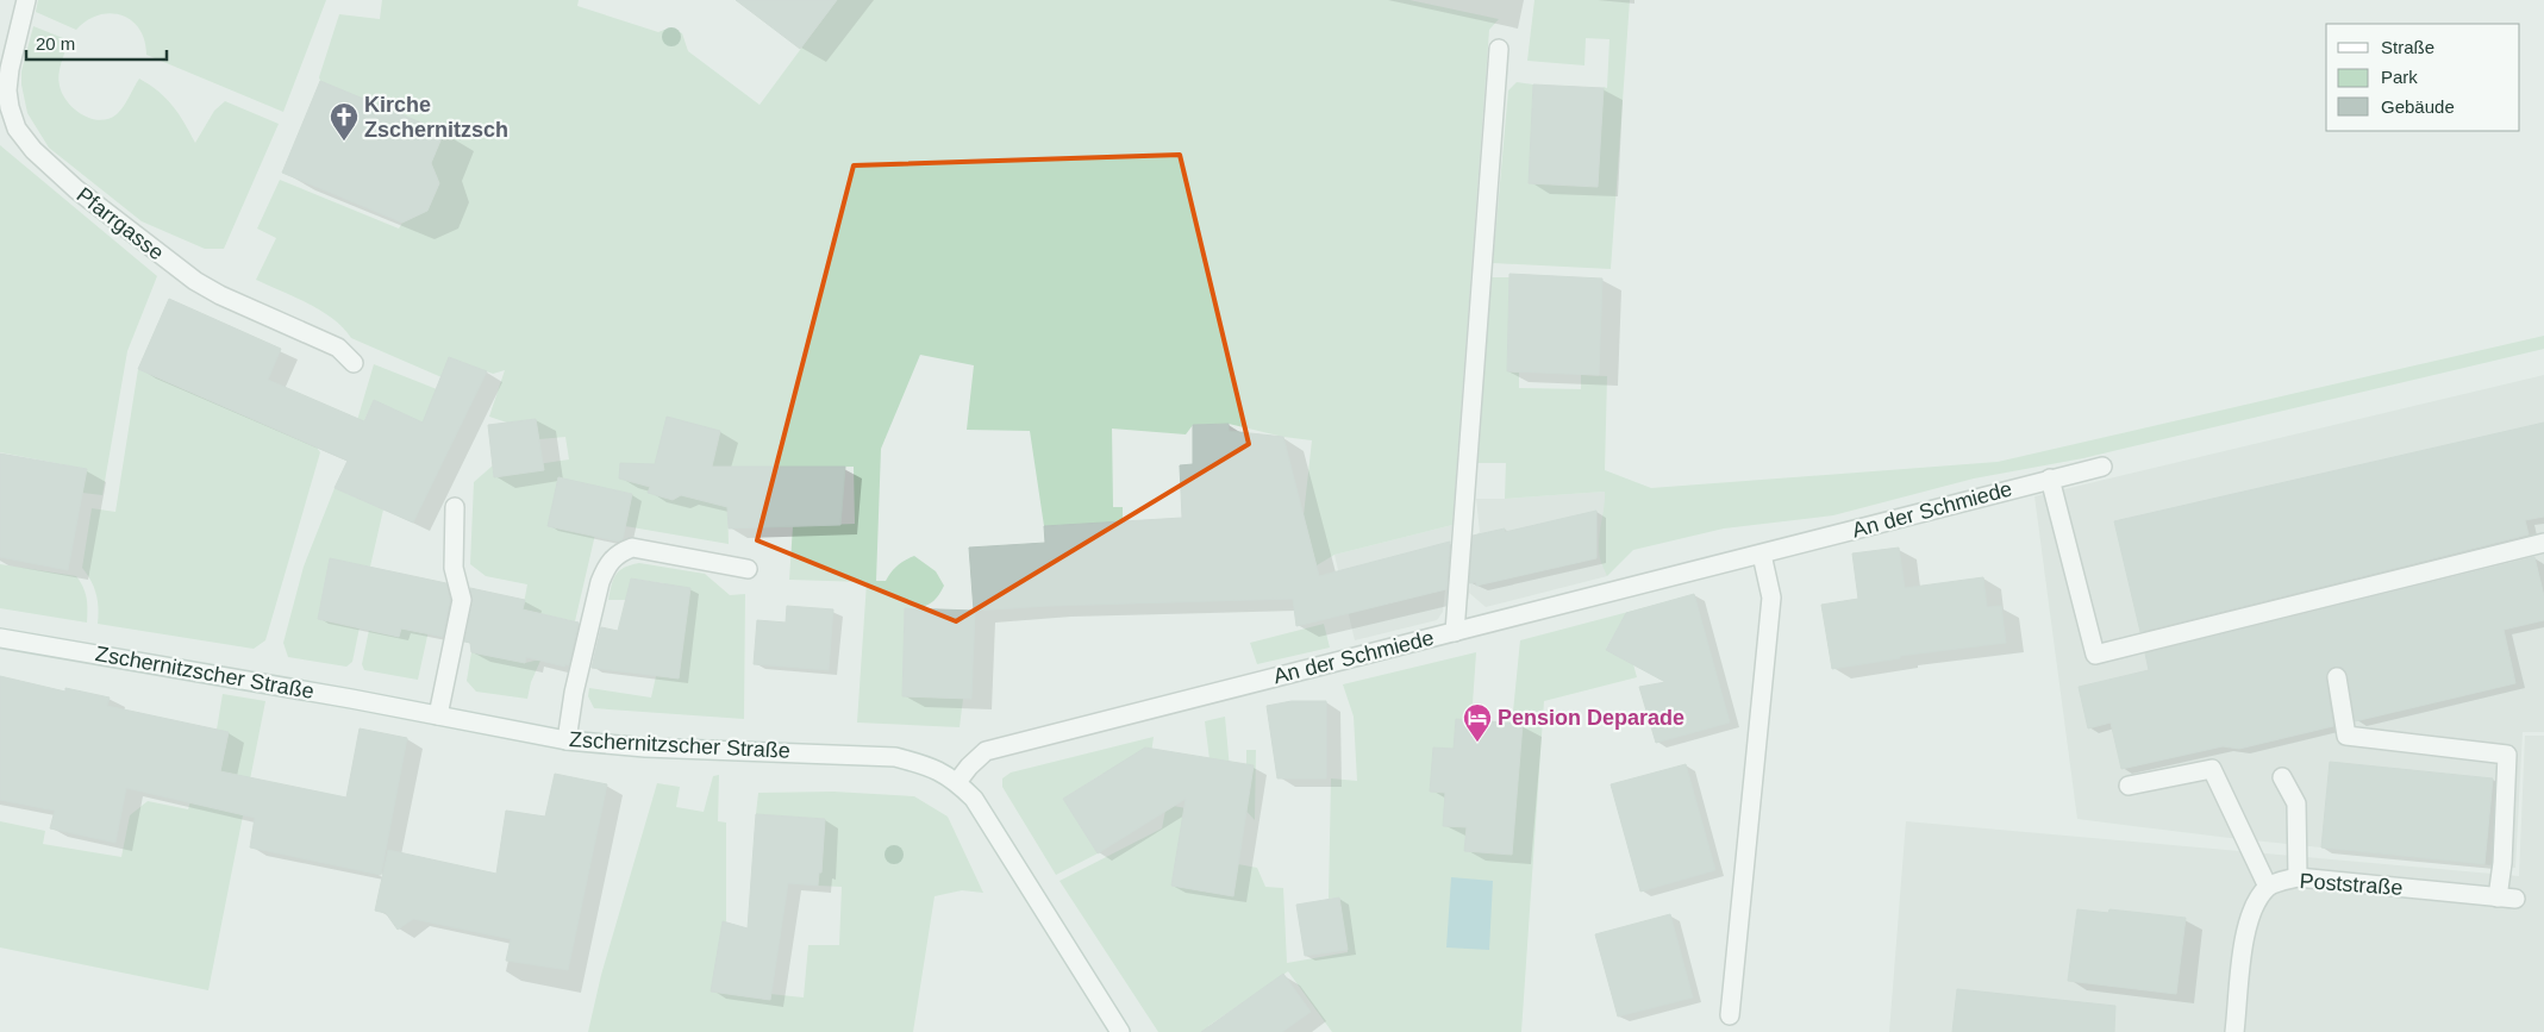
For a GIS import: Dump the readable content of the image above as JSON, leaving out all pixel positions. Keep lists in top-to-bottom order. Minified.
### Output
{"streets":{"street":["Pfarrgasse","An der Schmiede","Zschernitzscher Straße","Poststraße"]},"crossings":[["An der Schmiede","Zschernitzscher Straße"]],"places":{"church":["Kirche Zschernitzsch"],"hotel":["Pension Deparade"]},"legend":["Straße","Park","Gebäude"],"scale_bar":"20 m"}
